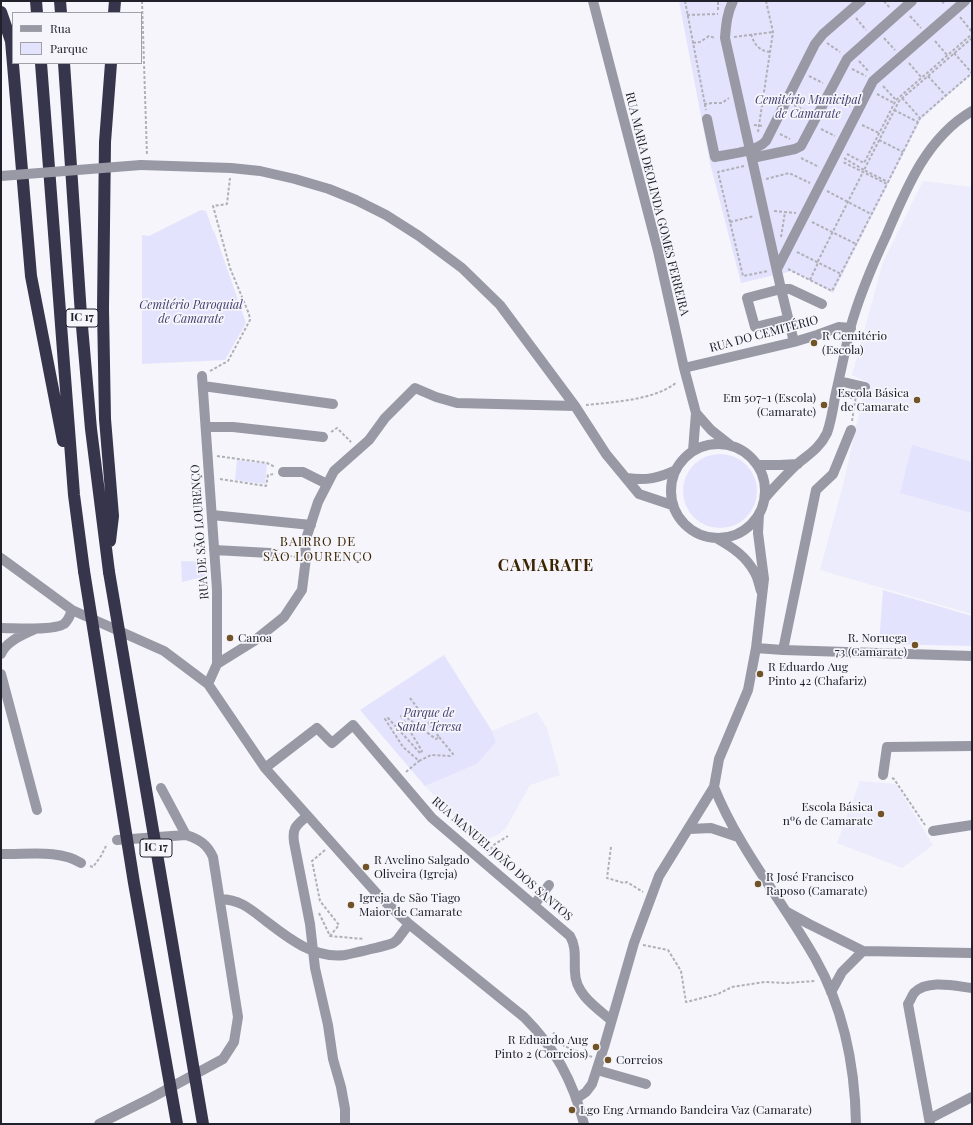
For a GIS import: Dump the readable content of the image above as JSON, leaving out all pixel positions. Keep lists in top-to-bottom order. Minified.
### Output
{"streets":{"highway":["IC 17"],"street":["RUA MARIA DEOLINDA GOMES FERREIRA","RUA DO CEMITÉRIO","RUA DE SÃO LOURENÇO","RUA MANUEL JOÃO DOS SANTOS"]},"crossings":[["RUA MARIA DEOLINDA GOMES FERREIRA","RUA DO CEMITÉRIO"]],"districts":["BAIRRO DE SÃO LOURENÇO","CAMARATE"],"parks":["Cemitério Municipal de Camarate","Cemitério Paroquial de Camarate","Parque de Santa Teresa"],"places":["R Cemitério (Escola)","Escola Básica de Camarate","Em 507-1 (Escola) (Camarate)","Canoa","R. Noruega 73 (Camarate)","R Eduardo Aug Pinto 42 (Chafariz)","Escola Básica nº6 de Camarate","R Avelino Salgado Oliveira (Igreja)","R José Francisco Raposo (Camarate)","Igreja de São Tiago Maior de Camarate","R Eduardo Aug Pinto 2 (Correios)","Correios","Lgo Eng Armando Bandeira Vaz (Camarate)"],"legend":["Rua","Parque"]}
